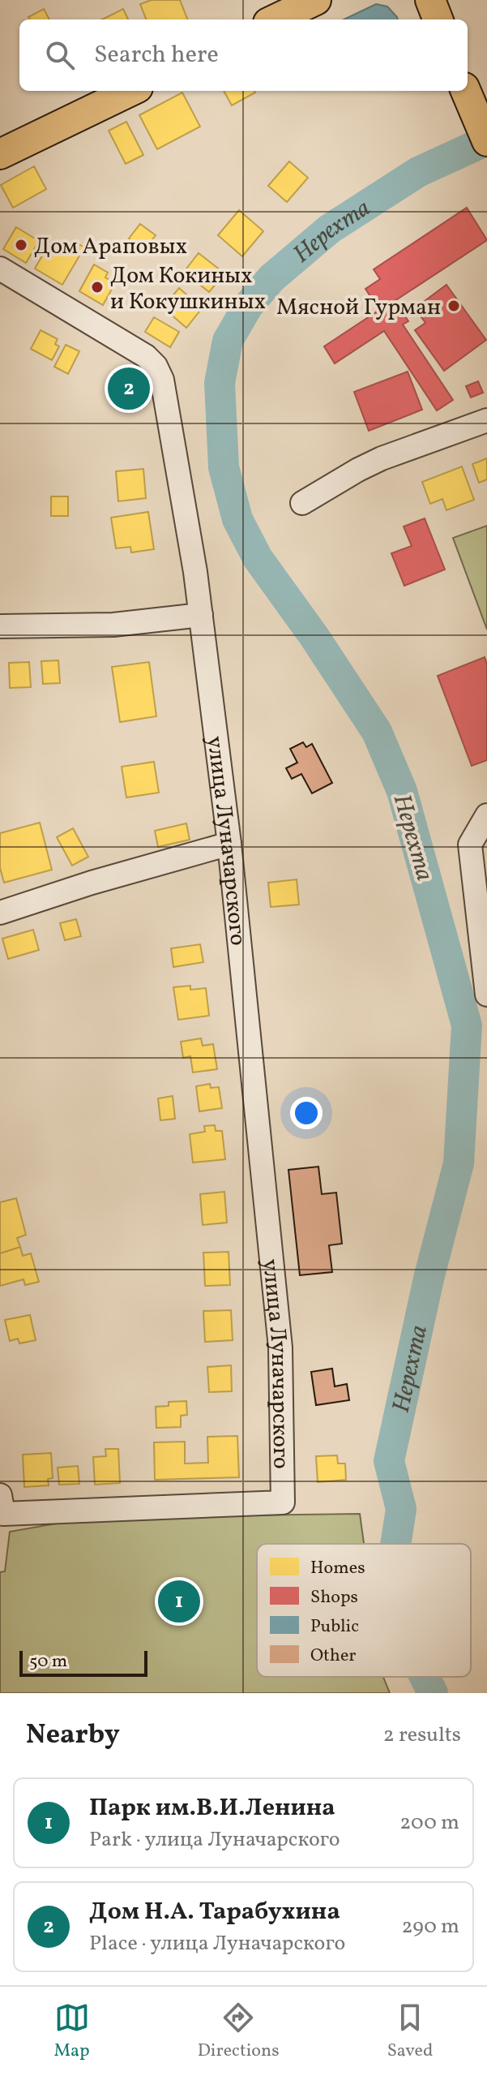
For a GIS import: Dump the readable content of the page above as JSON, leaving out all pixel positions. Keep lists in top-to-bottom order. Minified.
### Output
{"streets":{"street":["улица Луначарского"]},"water":["Нерехта"],"places":["Дом Араповых","Дом Кокиных и Кокушкиных","Мясной Гурман"],"legend":["Homes","Shops","Public","Other"],"scale_bar":"50 m","page":{"search":"Search here","pins":["2","1"],"scale":"50 m","heading":["Nearby","2 results"],"list":[{"mark":"1","name":"Парк им.В.И.Ленина","note":"Park · улица Луначарского","value":"200 m"},{"mark":"2","name":"Дом Н.А. Тарабухина","note":"Place · улица Луначарского","value":"290 m"}],"nav":["Map","Directions","Saved"]}}
